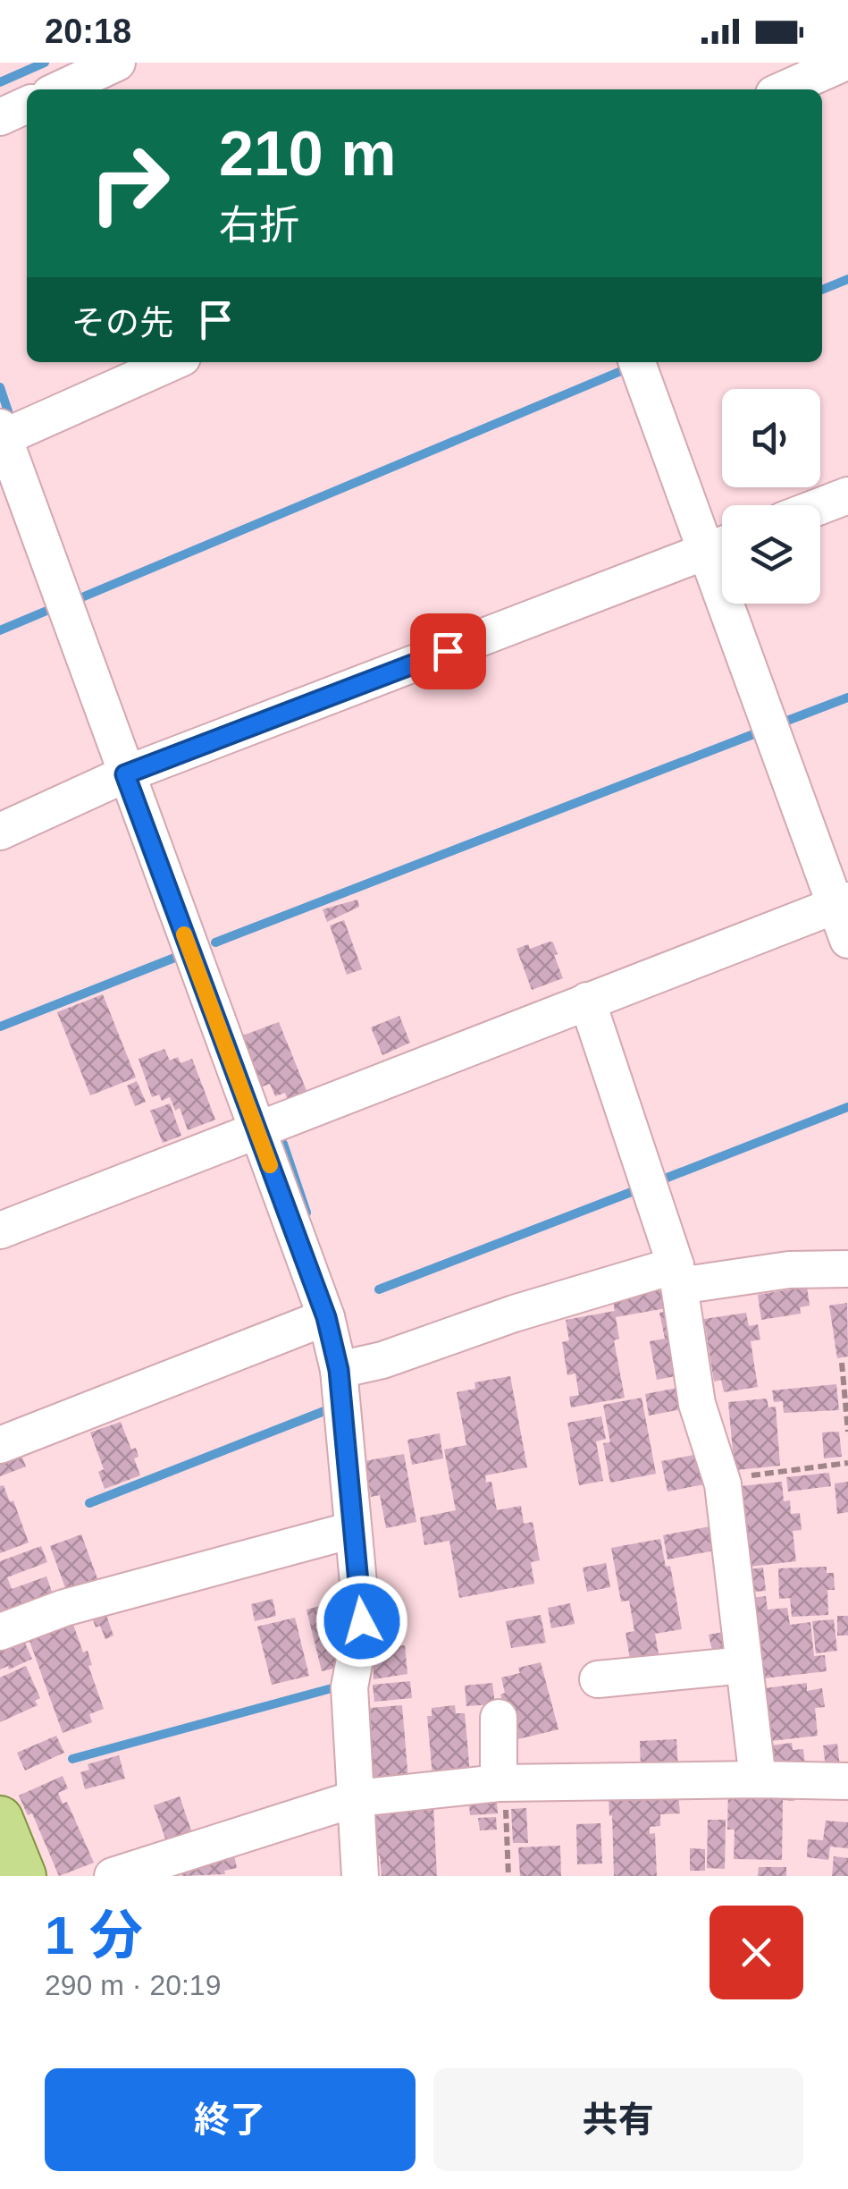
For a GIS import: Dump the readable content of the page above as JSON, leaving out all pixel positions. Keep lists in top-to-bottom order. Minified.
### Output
{"page":{"status":"20:18","turn":["210 m","右折"],"then":"その先","heading":["1 分","290 m · 20:19"],"buttons":["終了","共有"]}}
